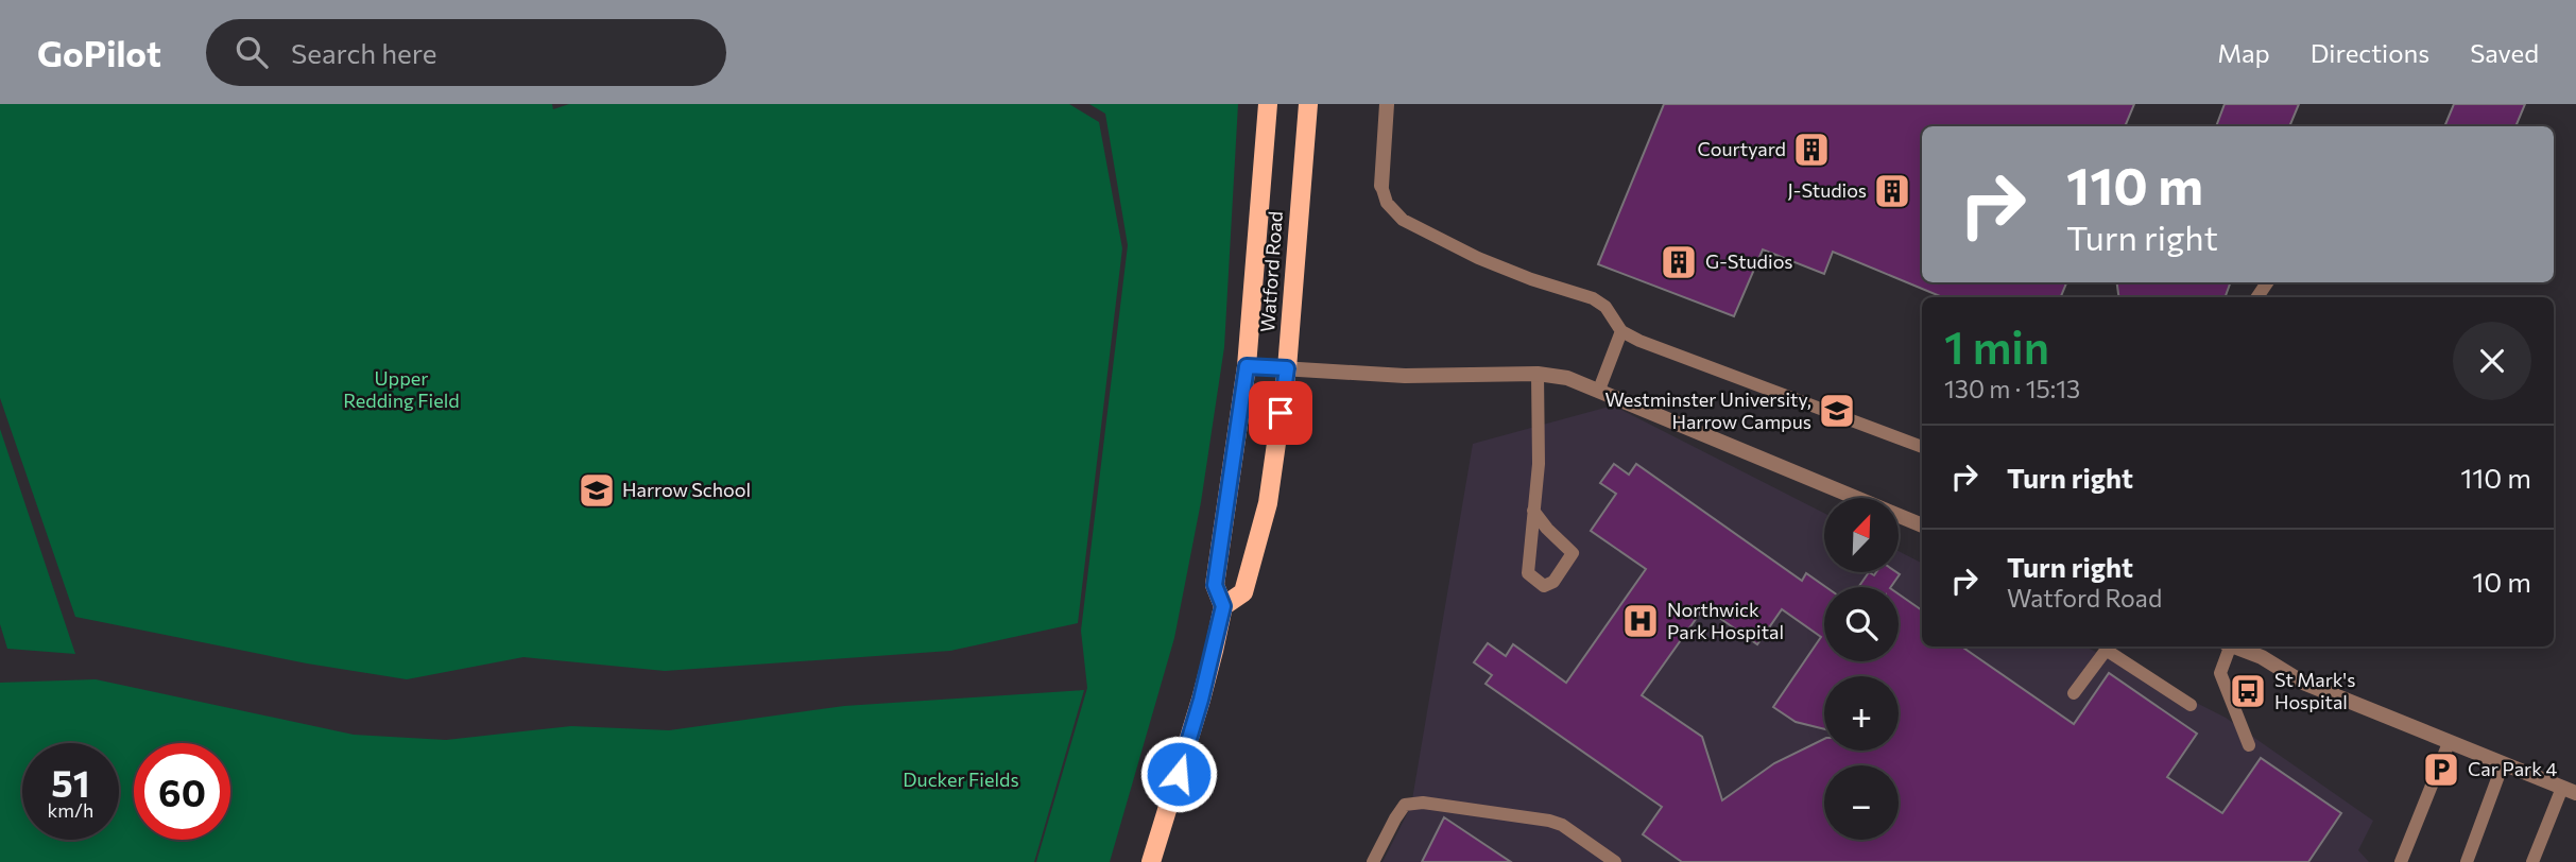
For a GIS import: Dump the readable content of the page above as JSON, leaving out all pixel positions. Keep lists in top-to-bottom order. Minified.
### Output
{"streets":{"main road":["Watford Road"]},"parks":["Upper Redding Field","Ducker Fields"],"places":{"building":["Courtyard","J-Studios","G-Studios"],"school or university":["Westminster University, Harrow Campus","Harrow School"],"hospital":["Northwick Park Hospital"],"bus stop":["St Mark's Hospital"],"parking":["Car Park 4"]},"north":"top right","page":{"header":"GoPilot","search":"Search here","nav":["Map","Directions","Saved"],"turn":["110 m","Turn right"],"heading":["1 min","130 m · 15:13"],"list":[{"name":"Turn right","value":"110 m"},{"name":"Turn right","note":"Watford Road","value":"10 m"}],"map_buttons":["+","−"],"speed":"51 km/h","limit":"60"}}
